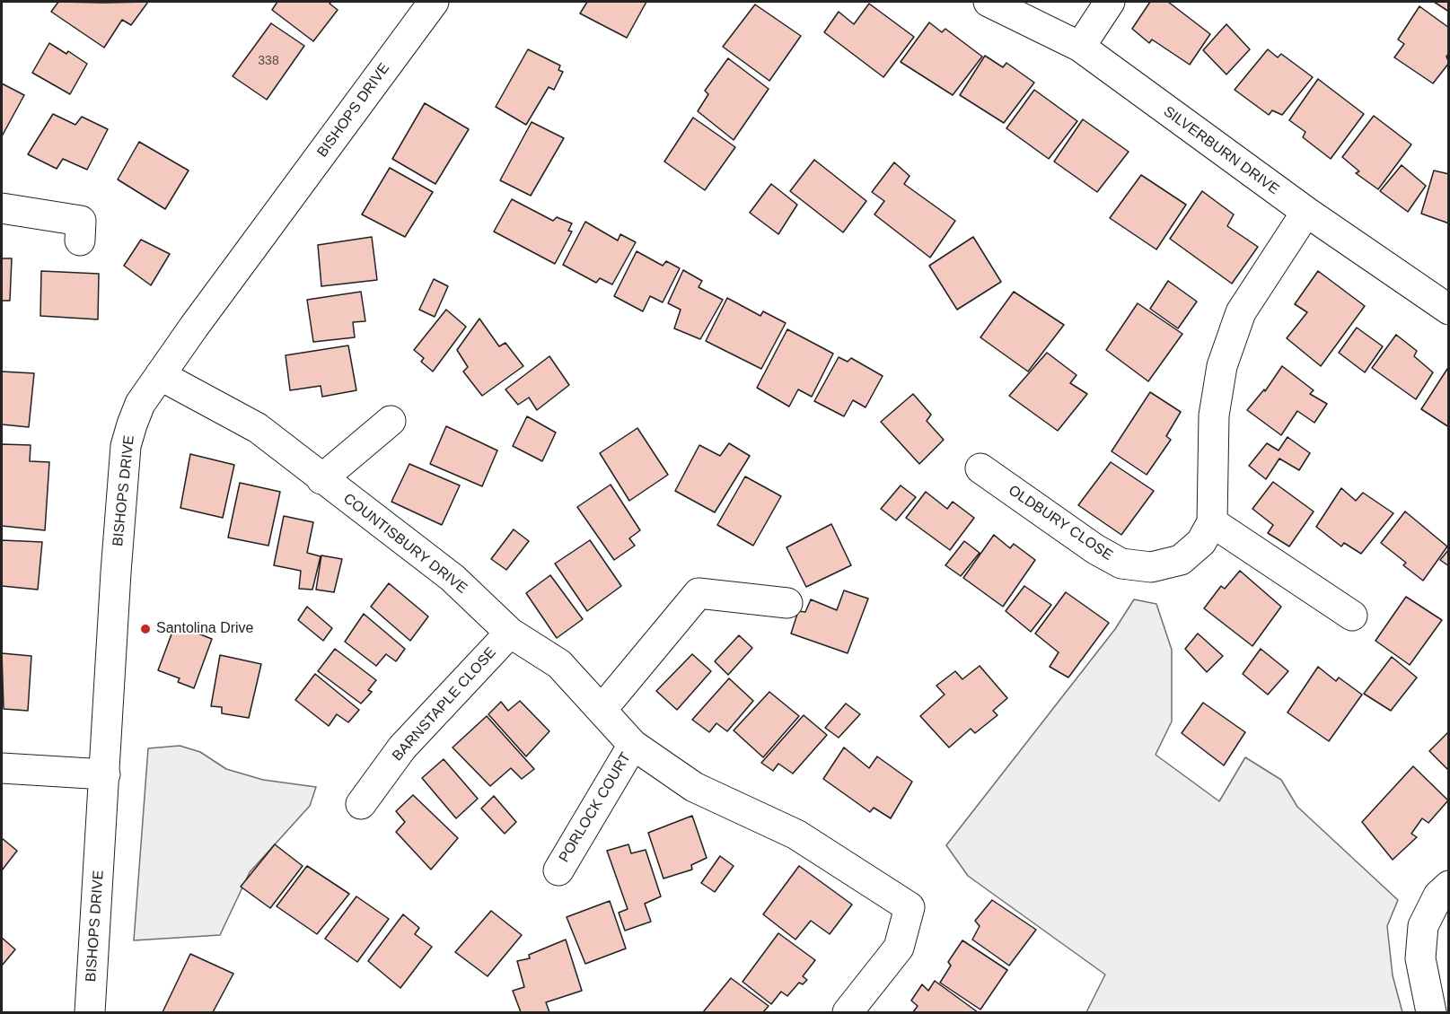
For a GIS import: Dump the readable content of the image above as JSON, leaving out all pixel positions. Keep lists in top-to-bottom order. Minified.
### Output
{"streets":{"street":["BISHOPS DRIVE","SILVERBURN DRIVE","OLDBURY CLOSE","COUNTISBURY DRIVE","BARNSTAPLE CLOSE","PORLOCK COURT"]},"crossings":[["BISHOPS DRIVE","COUNTISBURY DRIVE"],["COUNTISBURY DRIVE","BARNSTAPLE CLOSE"],["COUNTISBURY DRIVE","PORLOCK COURT"]],"places":["Santolina Drive"],"house_numbers":["338"]}
